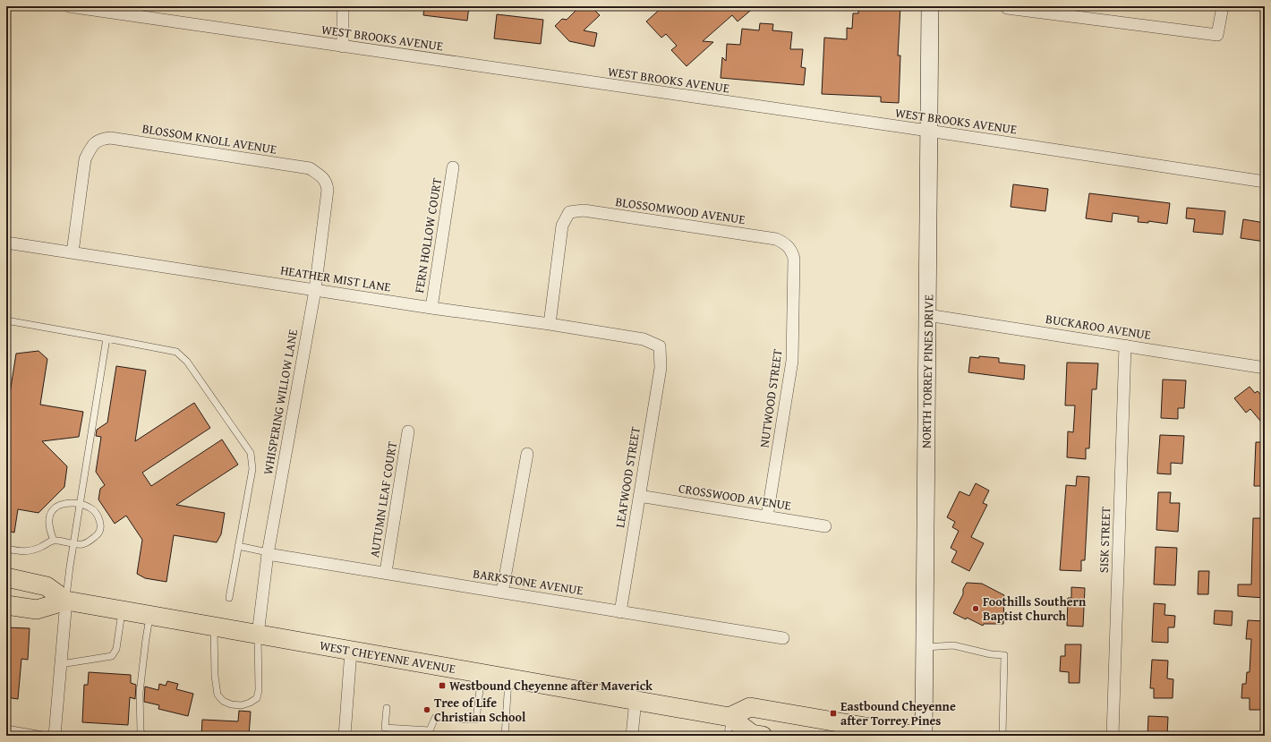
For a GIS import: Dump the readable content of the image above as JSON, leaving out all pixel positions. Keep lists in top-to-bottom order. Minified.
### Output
{"streets":{"main road":["NORTH TORREY PINES DRIVE","WEST CHEYENNE AVENUE"],"street":["WEST BROOKS AVENUE","BLOSSOM KNOLL AVENUE","BLOSSOMWOOD AVENUE","FERN HOLLOW COURT","HEATHER MIST LANE","BUCKAROO AVENUE","NUTWOOD STREET","WHISPERING WILLOW LANE","LEAFWOOD STREET","CROSSWOOD AVENUE","AUTUMN LEAF COURT","SISK STREET","BARKSTONE AVENUE"]},"crossings":[["WEST BROOKS AVENUE","NORTH TORREY PINES DRIVE"],["BLOSSOM KNOLL AVENUE","HEATHER MIST LANE"],["BLOSSOM KNOLL AVENUE","WHISPERING WILLOW LANE"],["BLOSSOMWOOD AVENUE","HEATHER MIST LANE"],["BLOSSOMWOOD AVENUE","NUTWOOD STREET"],["FERN HOLLOW COURT","HEATHER MIST LANE"],["HEATHER MIST LANE","WHISPERING WILLOW LANE"],["HEATHER MIST LANE","LEAFWOOD STREET"],["BUCKAROO AVENUE","NORTH TORREY PINES DRIVE"],["BUCKAROO AVENUE","SISK STREET"],["NUTWOOD STREET","CROSSWOOD AVENUE"],["WHISPERING WILLOW LANE","BARKSTONE AVENUE"],["WHISPERING WILLOW LANE","WEST CHEYENNE AVENUE"],["LEAFWOOD STREET","CROSSWOOD AVENUE"],["LEAFWOOD STREET","BARKSTONE AVENUE"],["AUTUMN LEAF COURT","BARKSTONE AVENUE"]],"places":{"other":["Foothills Southern Baptist Church","Tree of Life Christian School"],"transit":["Westbound Cheyenne after Maverick","Eastbound Cheyenne after Torrey Pines"]}}
